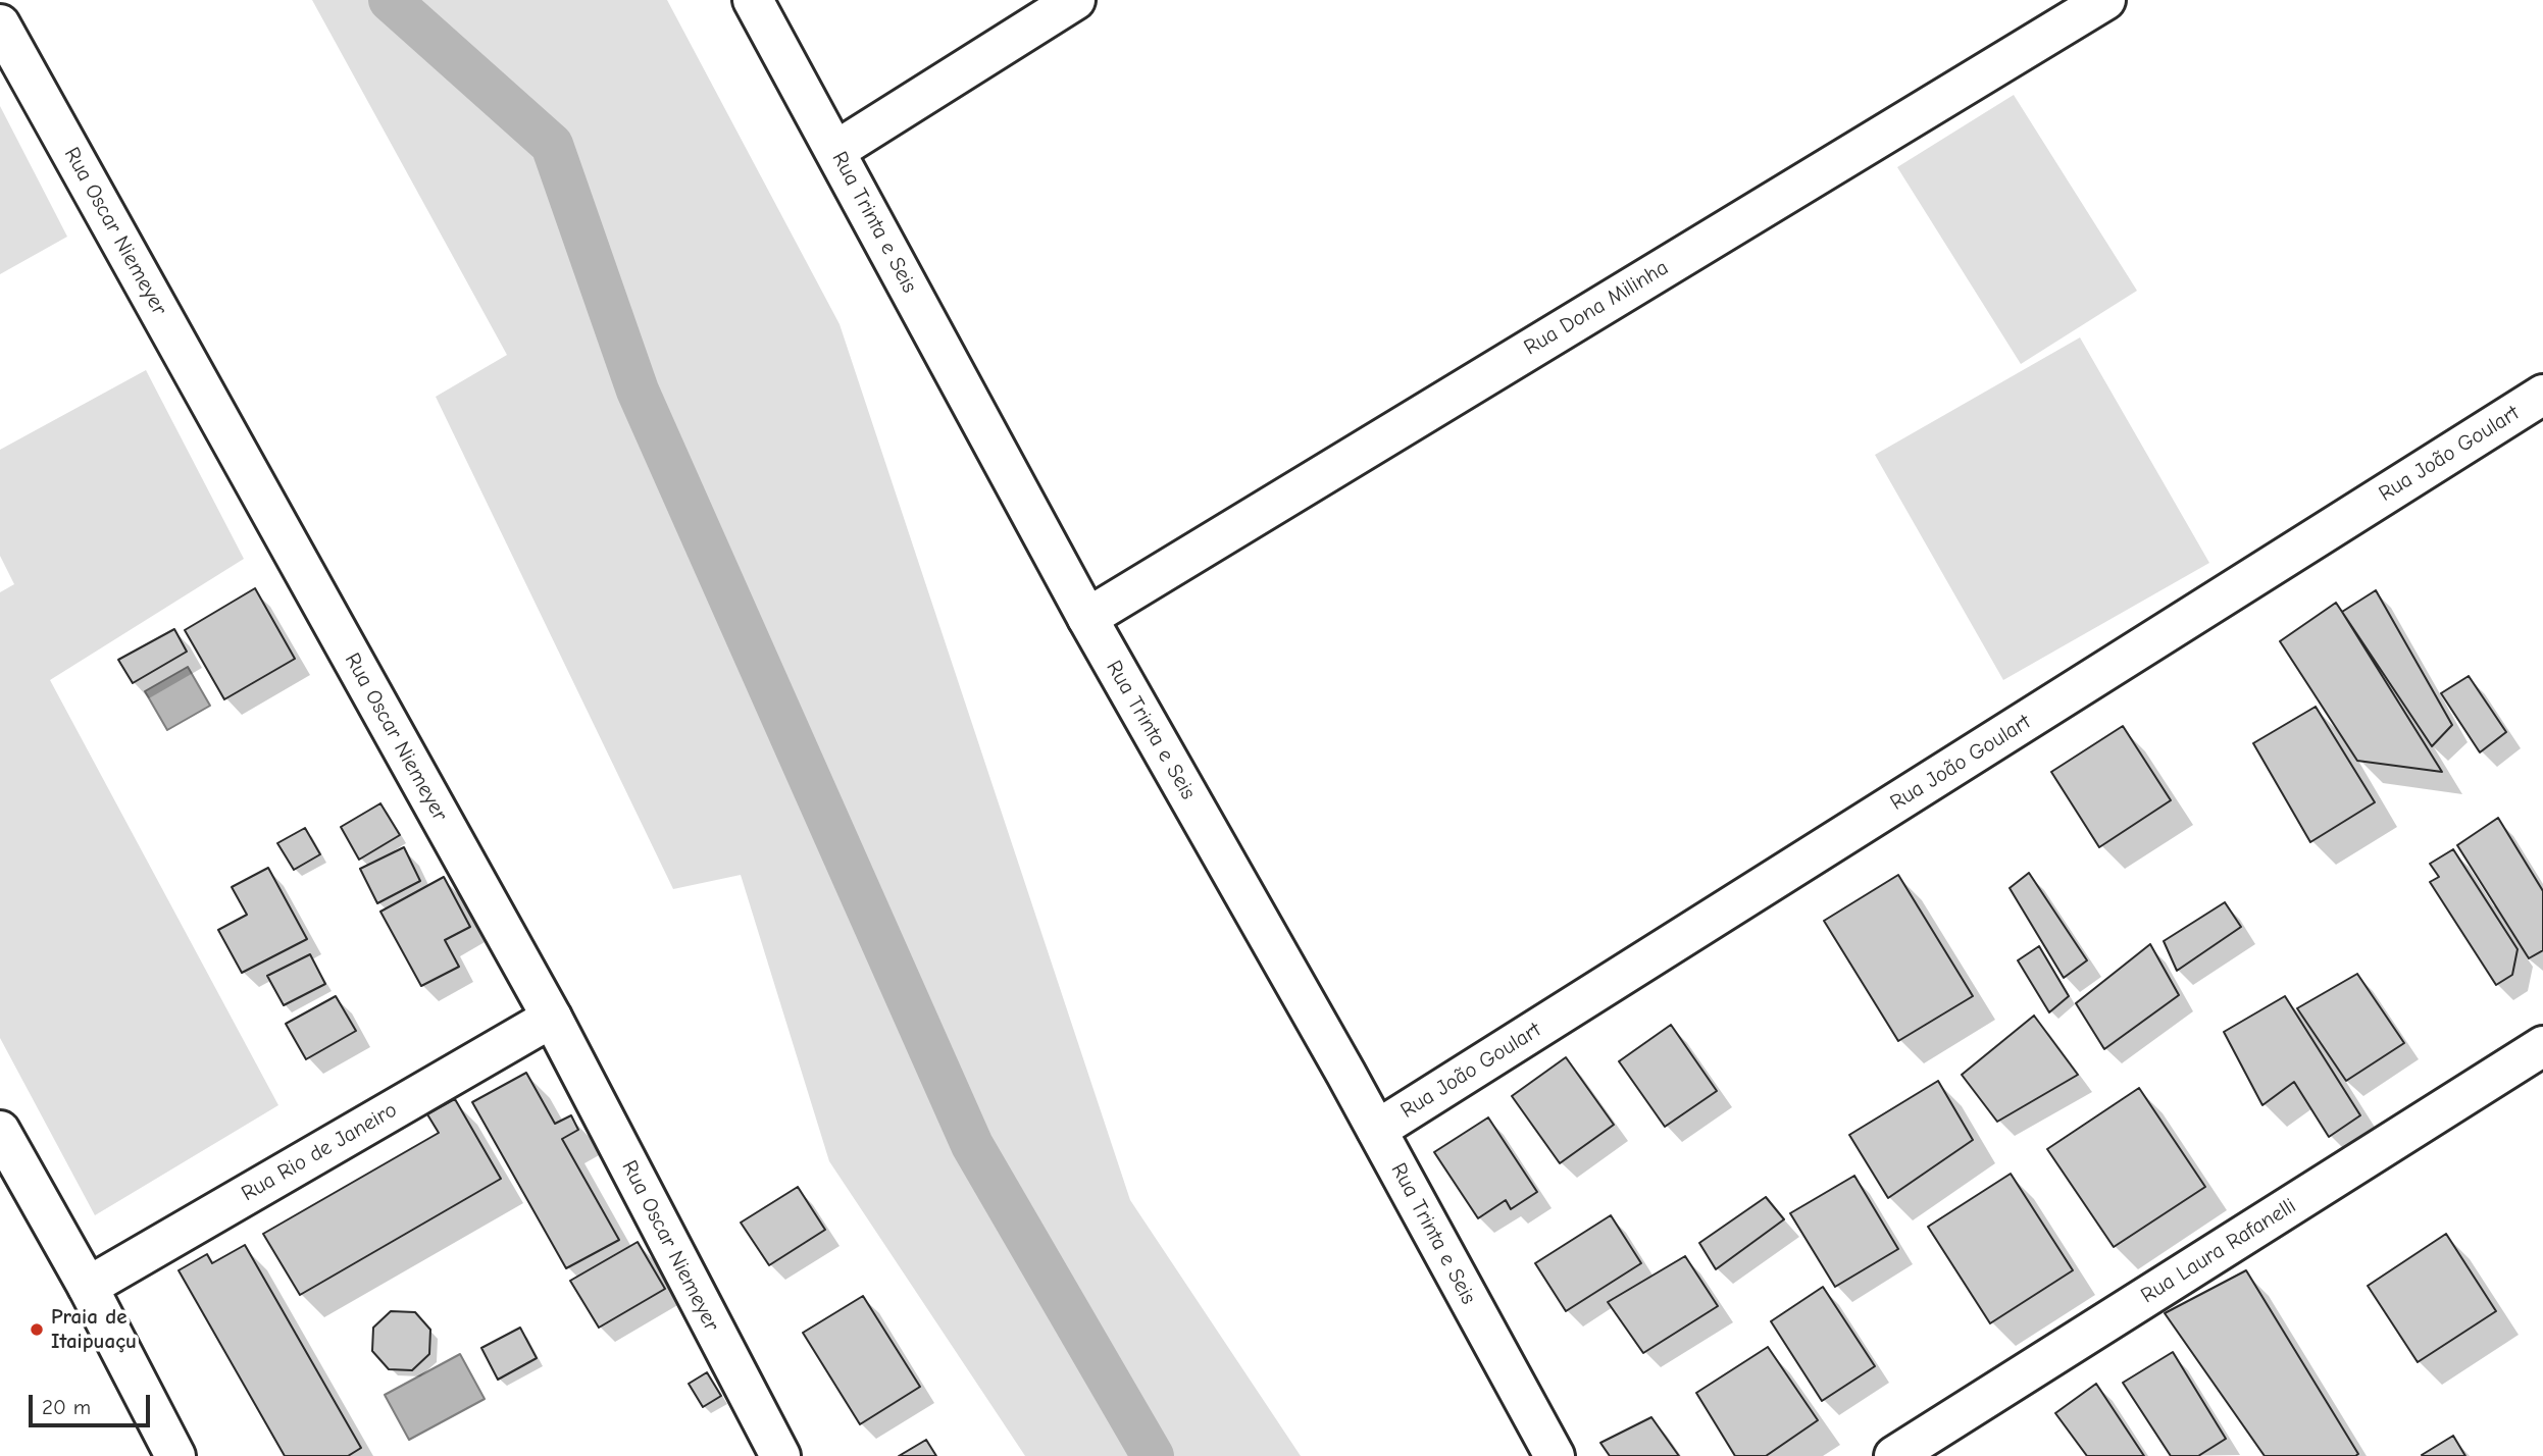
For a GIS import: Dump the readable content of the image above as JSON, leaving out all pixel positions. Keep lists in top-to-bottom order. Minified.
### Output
{"streets":{"street":["Rua Trinta e Seis","Rua Oscar Niemeyer","Rua Dona Milinha","Rua João Goulart","Rua Rio de Janeiro","Rua Laura Rafanelli"]},"crossings":[["Rua Trinta e Seis","Rua Dona Milinha"],["Rua Trinta e Seis","Rua João Goulart"],["Rua Oscar Niemeyer","Rua Rio de Janeiro"]],"places":["Praia de Itaipuaçu"],"scale_bar":"20 m"}
